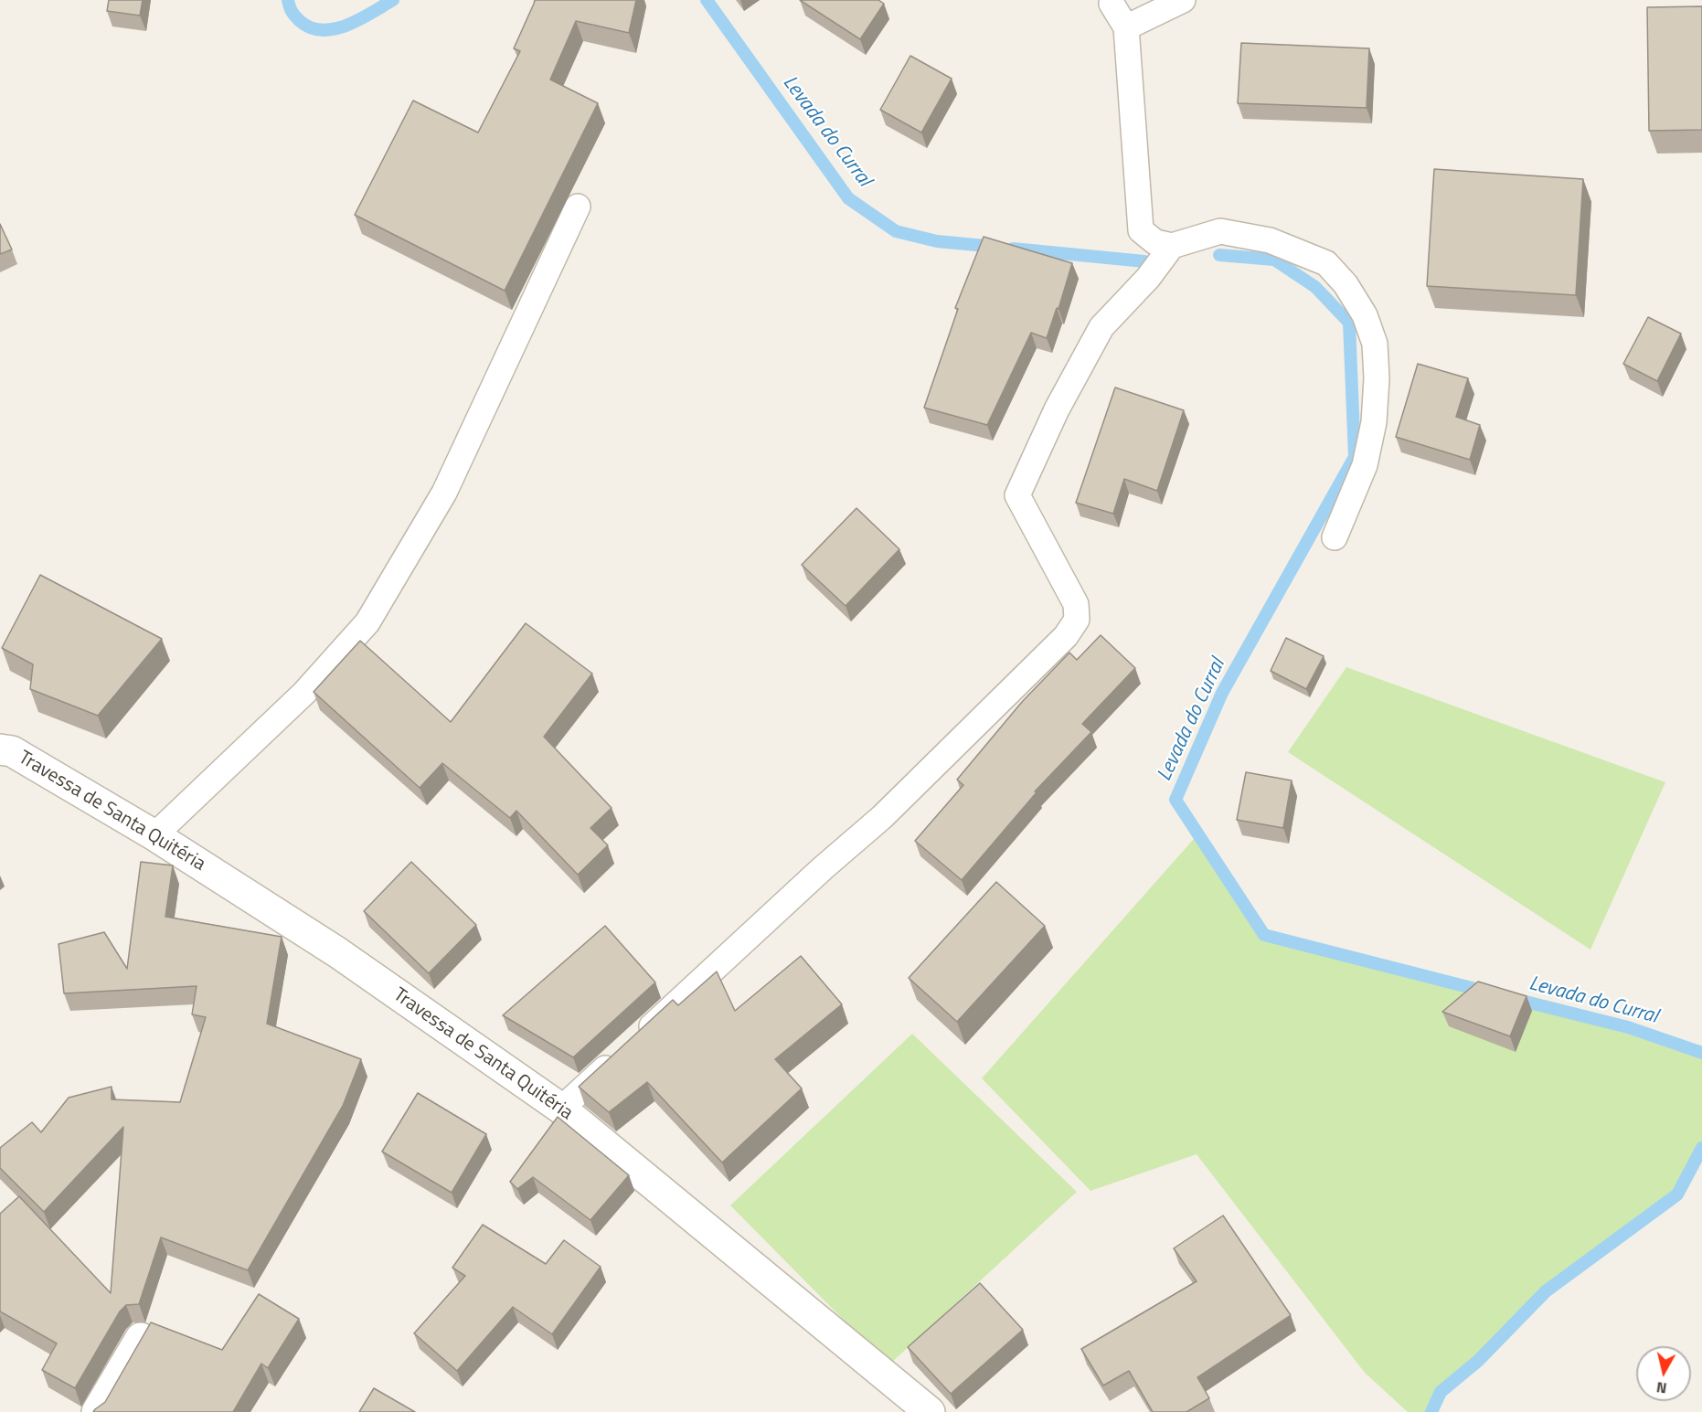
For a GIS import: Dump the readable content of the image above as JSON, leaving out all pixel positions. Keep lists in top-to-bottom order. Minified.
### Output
{"streets":{"street":["Travessa de Santa Quitéria"]},"water":["Levada do Curral"],"north":"bottom"}
